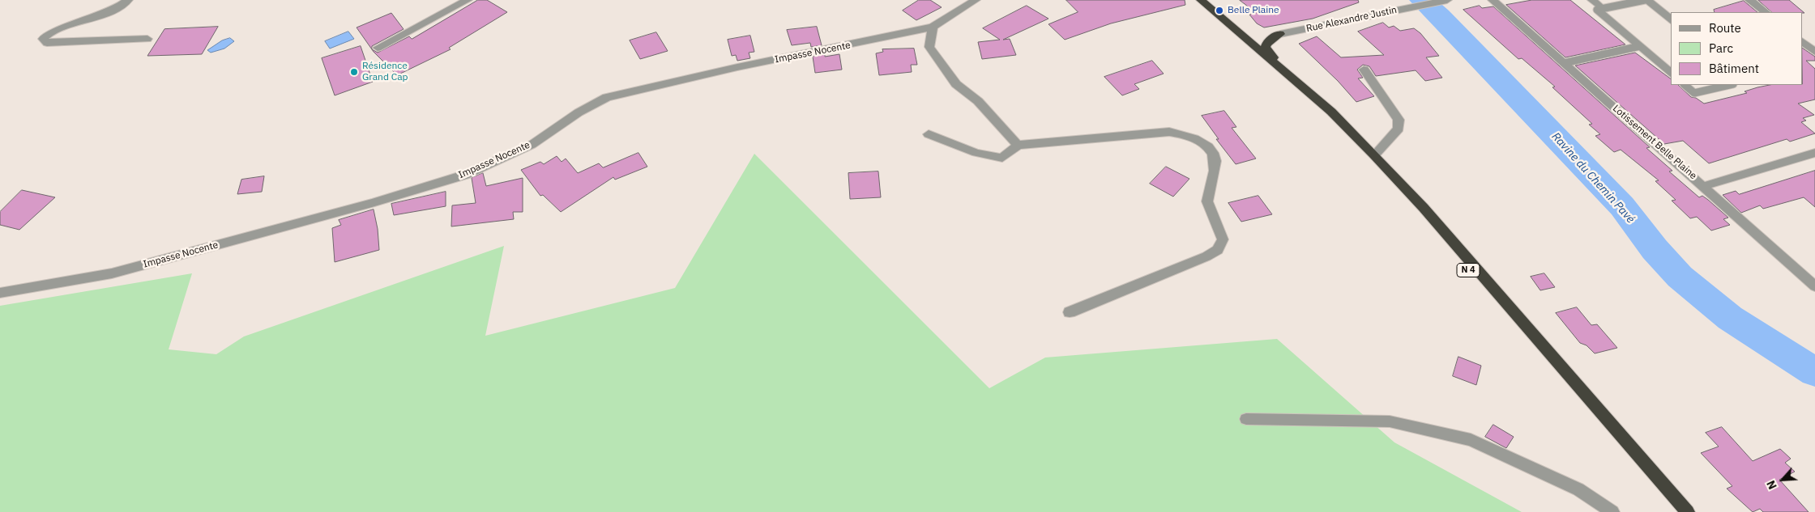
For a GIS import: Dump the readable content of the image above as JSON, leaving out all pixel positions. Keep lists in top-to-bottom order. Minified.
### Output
{"streets":{"highway":["N 4"],"street":["Rue Alexandre Justin","Impasse Nocente","Lotissement Belle Plaine"]},"water":["Ravine du Chemin Pavé"],"places":["Belle Plaine","Résidence Grand Cap"],"legend":["Route","Parc","Bâtiment"],"north":"bottom left"}
